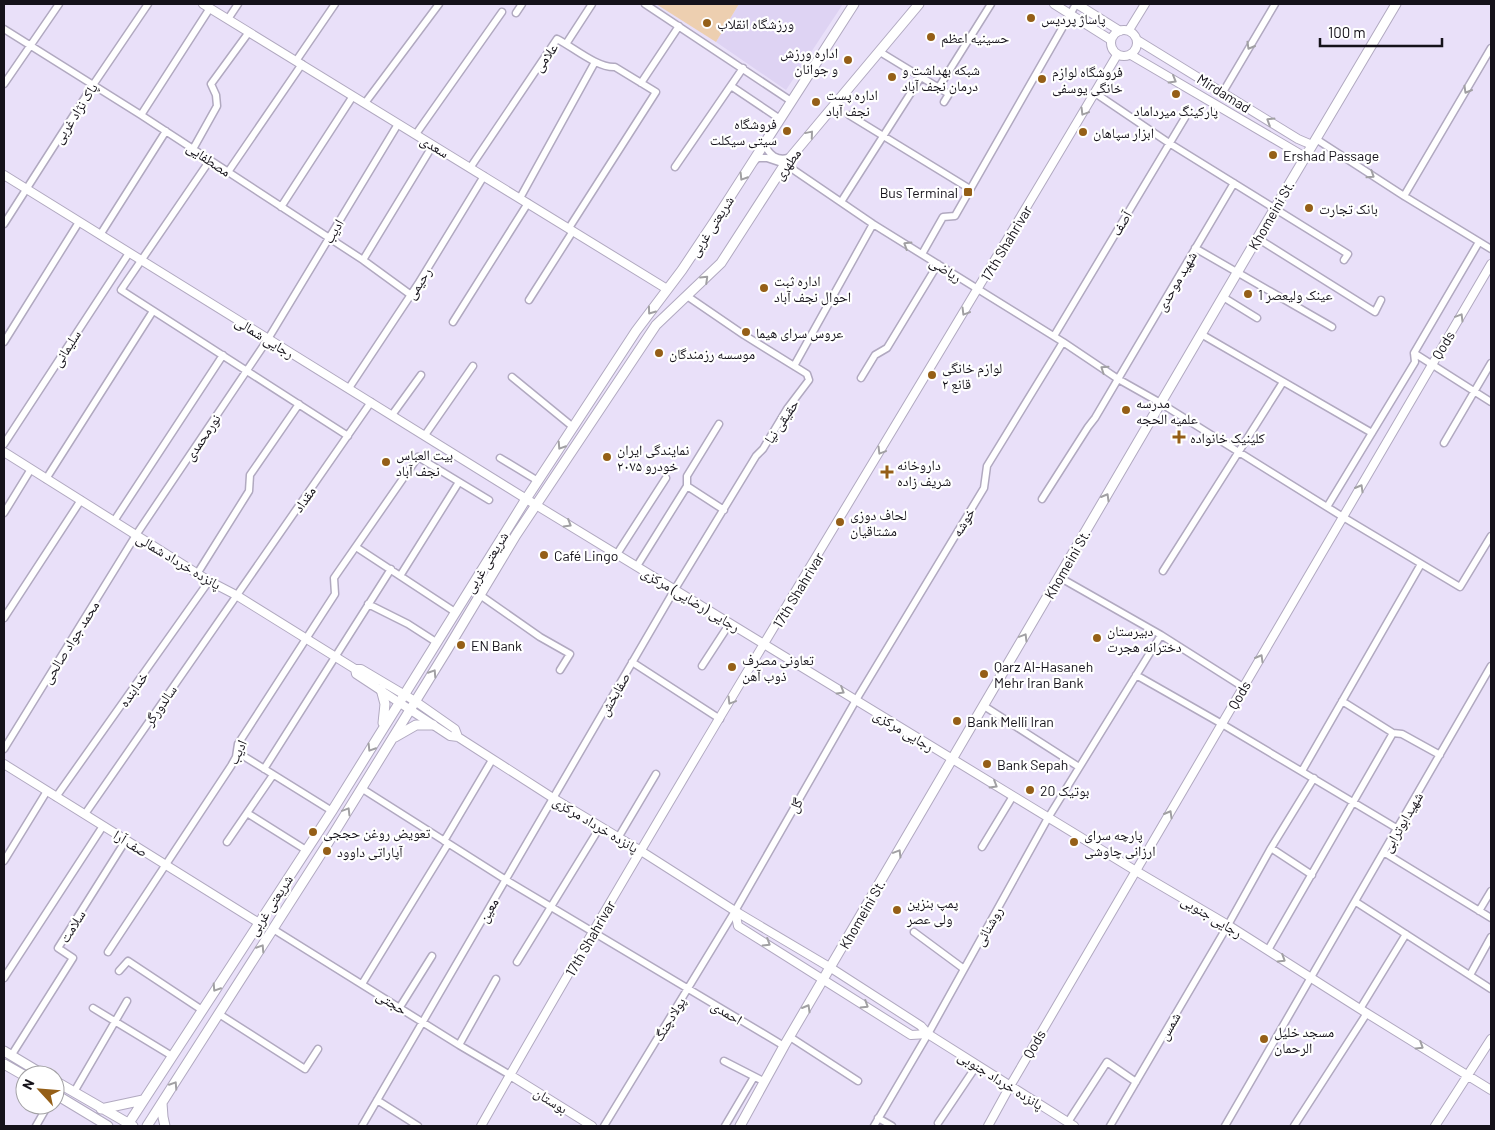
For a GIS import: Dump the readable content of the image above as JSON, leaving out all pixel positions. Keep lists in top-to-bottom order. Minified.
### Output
{"streets":{"main road":["مطهری","Khomeini St.","شریعتی غربی"],"street":["علامی","Mirdamad","پاک نژاد غربی","سعدی","مصطفایی","آصف","ادیب","17th Shahrivar","ریاضی","شهید موحدی","رحیمی","رجایی شمالی","Qods","سلیمانی","حقیقی نیا","نورمحمدی","مقداد","خوشه","پانزده خرداد شمالی","رجایی (رضایی) مرکزی","محمد جواد صالحی","خدابنده","صفابخش","سالدورگر","رجایی مرکزی","گل","شهیدابوترابی","پانزده خرداد مرکزی","صف آرا","معین","رجایی جنوبی","سلامت","روشنائی","حجتی","احمدی","پولادچنگ","شمس","پانزده خرداد جنوبی","بوستان"]},"crossings":[["علامی","سعدی"],["Mirdamad","Khomeini St."],["Mirdamad","17th Shahrivar"],["پاک نژاد غربی","مصطفایی"],["پاک نژاد غربی","رجایی شمالی"],["سعدی","شریعتی غربی"],["سعدی","ادیب"],["سعدی","رحیمی"],["مصطفایی","ادیب"],["مصطفایی","رحیمی"],["مطهری","شریعتی غربی"],["مطهری","ریاضی"],["مطهری","حقیقی نیا"],["Khomeini St.","ریاضی"],["Khomeini St.","رجایی مرکزی"],["Khomeini St.","پانزده خرداد مرکزی"],["Khomeini St.","رجایی جنوبی"],["Khomeini St.","احمدی"],["Khomeini St.","پانزده خرداد جنوبی"],["آصف","ریاضی"],["شریعتی غربی","رجایی شمالی"],["شریعتی غربی","پانزده خرداد شمالی"],["شریعتی غربی","رجایی (رضایی) مرکزی"],["شریعتی غربی","پانزده خرداد مرکزی"],["شریعتی غربی","صف آرا"],["شریعتی غربی","حجتی"],["شریعتی غربی","احمدی"],["ادیب","رجایی شمالی"],["ادیب","نورمحمدی"],["ادیب","پانزده خرداد شمالی"],["ادیب","صف آرا"],["17th Shahrivar","ریاضی"],["17th Shahrivar","رجایی (رضایی) مرکزی"],["17th Shahrivar","پانزده خرداد مرکزی"],["17th Shahrivar","حجتی"],["17th Shahrivar","احمدی"],["17th Shahrivar","بوستان"],["ریاضی","شهید موحدی"],["ریاضی","Qods"],["ریاضی","خوشه"],["رحیمی","رجایی شمالی"],["رجایی شمالی","سلیمانی"],["رجایی شمالی","نورمحمدی"],["رجایی شمالی","مقداد"],["رجایی شمالی","رجایی (رضایی) مرکزی"],["Qods","رجایی جنوبی"],["Qods","پانزده خرداد جنوبی"],["حقیقی نیا","رجایی (رضایی) مرکزی"],["حقیقی نیا","صفابخش"],["نورمحمدی","پانزده خرداد شمالی"],["نورمحمدی","محمد جواد صالحی"],["مقداد","پانزده خرداد شمالی"],["مقداد","سالدورگر"],["خوشه","رجایی (رضایی) مرکزی"],["خوشه","رجایی مرکزی"],["خوشه","گل"],["پانزده خرداد شمالی","محمد جواد صالحی"],["پانزده خرداد شمالی","خدابنده"],["پانزده خرداد شمالی","سالدورگر"],["پانزده خرداد شمالی","پانزده خرداد مرکزی"],["رجایی (رضایی) مرکزی","صفابخش"],["رجایی (رضایی) مرکزی","رجایی مرکزی"],["رجایی (رضایی) مرکزی","گل"],["خدابنده","صف آرا"],["صفابخش","پانزده خرداد مرکزی"],["صفابخش","معین"],["سالدورگر","صف آرا"],["رجایی مرکزی","گل"],["رجایی مرکزی","رجایی جنوبی"],["گل","پانزده خرداد مرکزی"],["گل","پولادچنگ"],["شهیدابوترابی","رجایی جنوبی"],["پانزده خرداد مرکزی","معین"],["پانزده خرداد مرکزی","پولادچنگ"],["پانزده خرداد مرکزی","پانزده خرداد جنوبی"],["صف آرا","سلامت"],["معین","حجتی"],["معین","احمدی"],["رجایی جنوبی","روشنائی"],["رجایی جنوبی","شمس"],["روشنائی","پانزده خرداد جنوبی"],["حجتی","بوستان"],["احمدی","پولادچنگ"]],"one_way":["مطهری","Khomeini St.","رجایی (رضایی) مرکزی","رجایی جنوبی"],"places":{"other":["پاساژ پردیس","ورزشگاه انقلاب","حسینیه اعظم","اداره ورزش و جوانان","شبکه بهداشت و درمان نجف آباد","فروشگاه لوازم خانگی یوسفی","پارکینگ میرداماد","اداره پست نجف آباد","فروشگاه سيتی سیکلت","ابزار سپاهان","Ershad Passage","بانک تجارت","اداره ثبت احوال نجف آباد","عینک ولیعصر 1","عروس سرای هیما","موسسه رزمندگان","لوازم خانگی قانع ۲","مدرسه علمیه الحجه","نمایندگی ایران خودرو ۲۰۷۵","بیت العباس نجف آباد","لحاف دوزی مشتاقیان","Café Lingo","دبیرستان دخترانه هجرت","EN Bank","تعاونی مصرف ذوب آهن","Qarz Al-Hasaneh Mehr Iran Bank","Bank Melli Iran","Bank Sepah","بوتیک 20","تعویض روغن حججی","پارچه سرای ارزانی چاوشی","آپاراتی داوود","پمپ بنزین ولی عصر","مسجد خلیل الرحمان"],"transit":["Bus Terminal"],"health":["کلینیک خانواده","داروخانه شریف زاده"]},"scale_bar":"100 m","north":"top left"}
